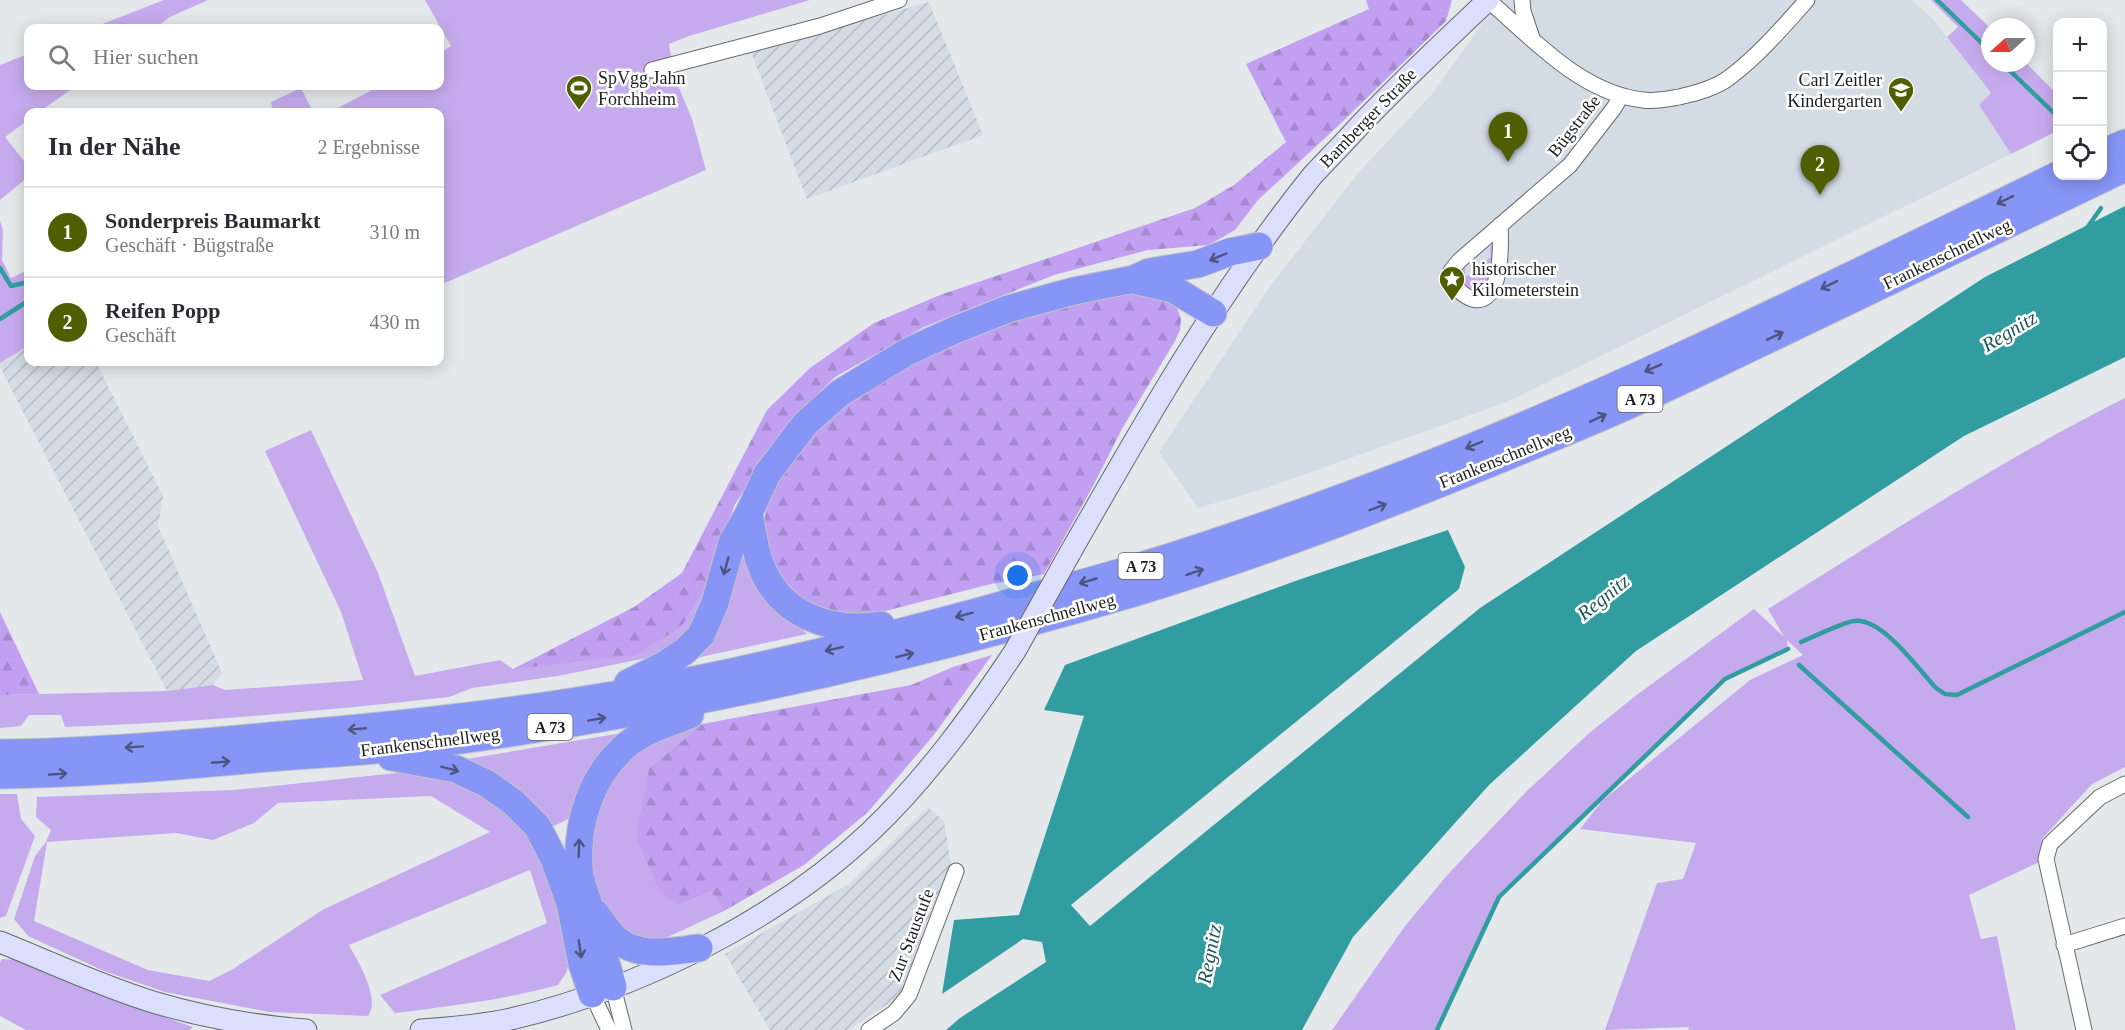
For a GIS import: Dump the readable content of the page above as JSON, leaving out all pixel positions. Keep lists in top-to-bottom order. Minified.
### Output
{"streets":{"highway":["Frankenschnellweg","A 73"],"main road":["Bamberger Straße"],"street":["Bügstraße","Zur Staustufe"]},"crossings":[["Bamberger Straße","Bügstraße"]],"water":["Regnitz"],"places":{"sports":["SpVgg Jahn Forchheim"],"school or university":["Carl Zeitler Kindergarten"],"place":["historischer Kilometerstein"]},"north":"left","page":{"map_buttons":["+","−"],"search":"Hier suchen","heading":["In der Nähe","2 Ergebnisse"],"pins":["1","2"],"list":[{"mark":"1","name":"Sonderpreis Baumarkt","note":"Geschäft · Bügstraße","value":"310 m"},{"mark":"2","name":"Reifen Popp","note":"Geschäft","value":"430 m"}]}}
